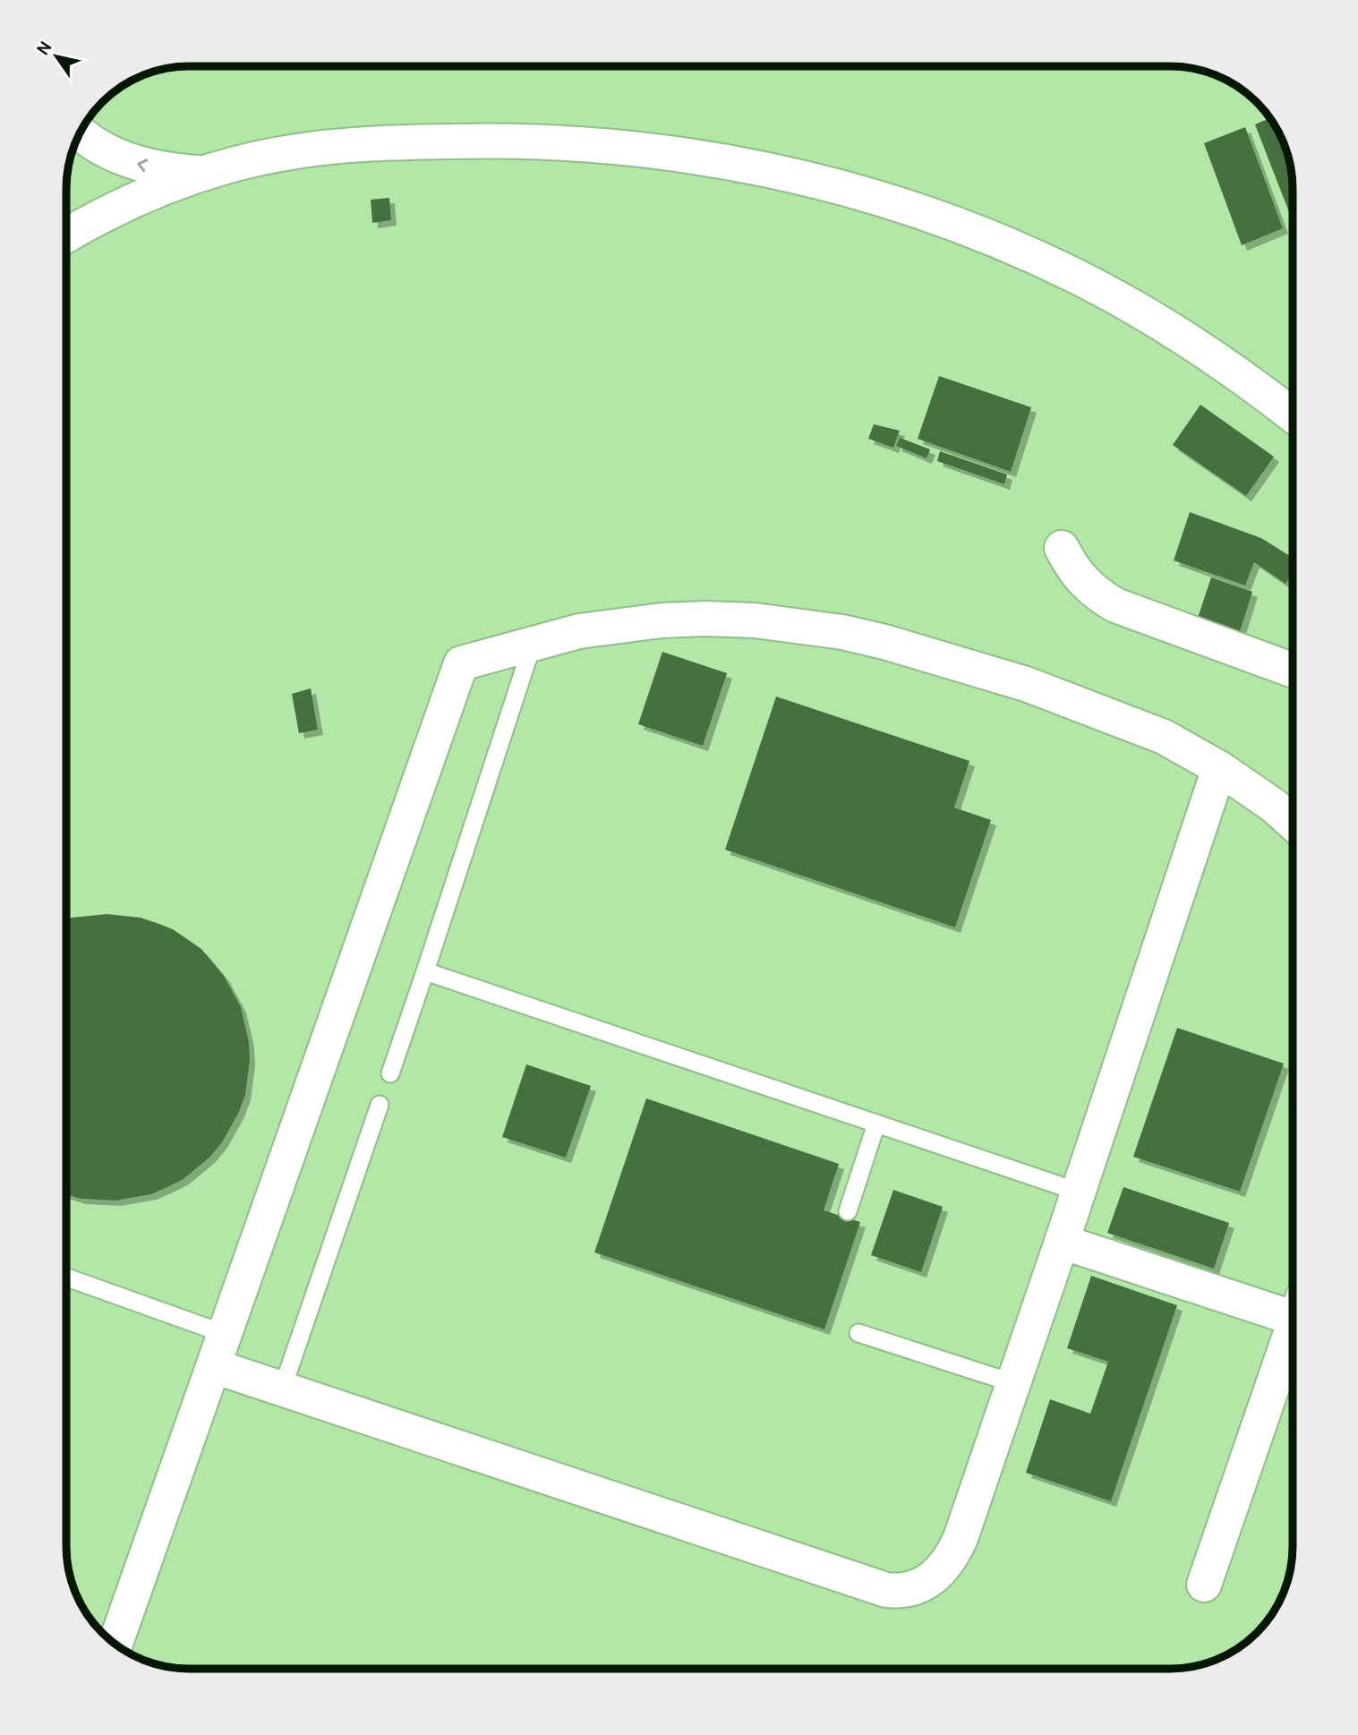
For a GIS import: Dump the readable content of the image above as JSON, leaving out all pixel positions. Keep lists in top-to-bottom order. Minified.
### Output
{"north":"top left"}
